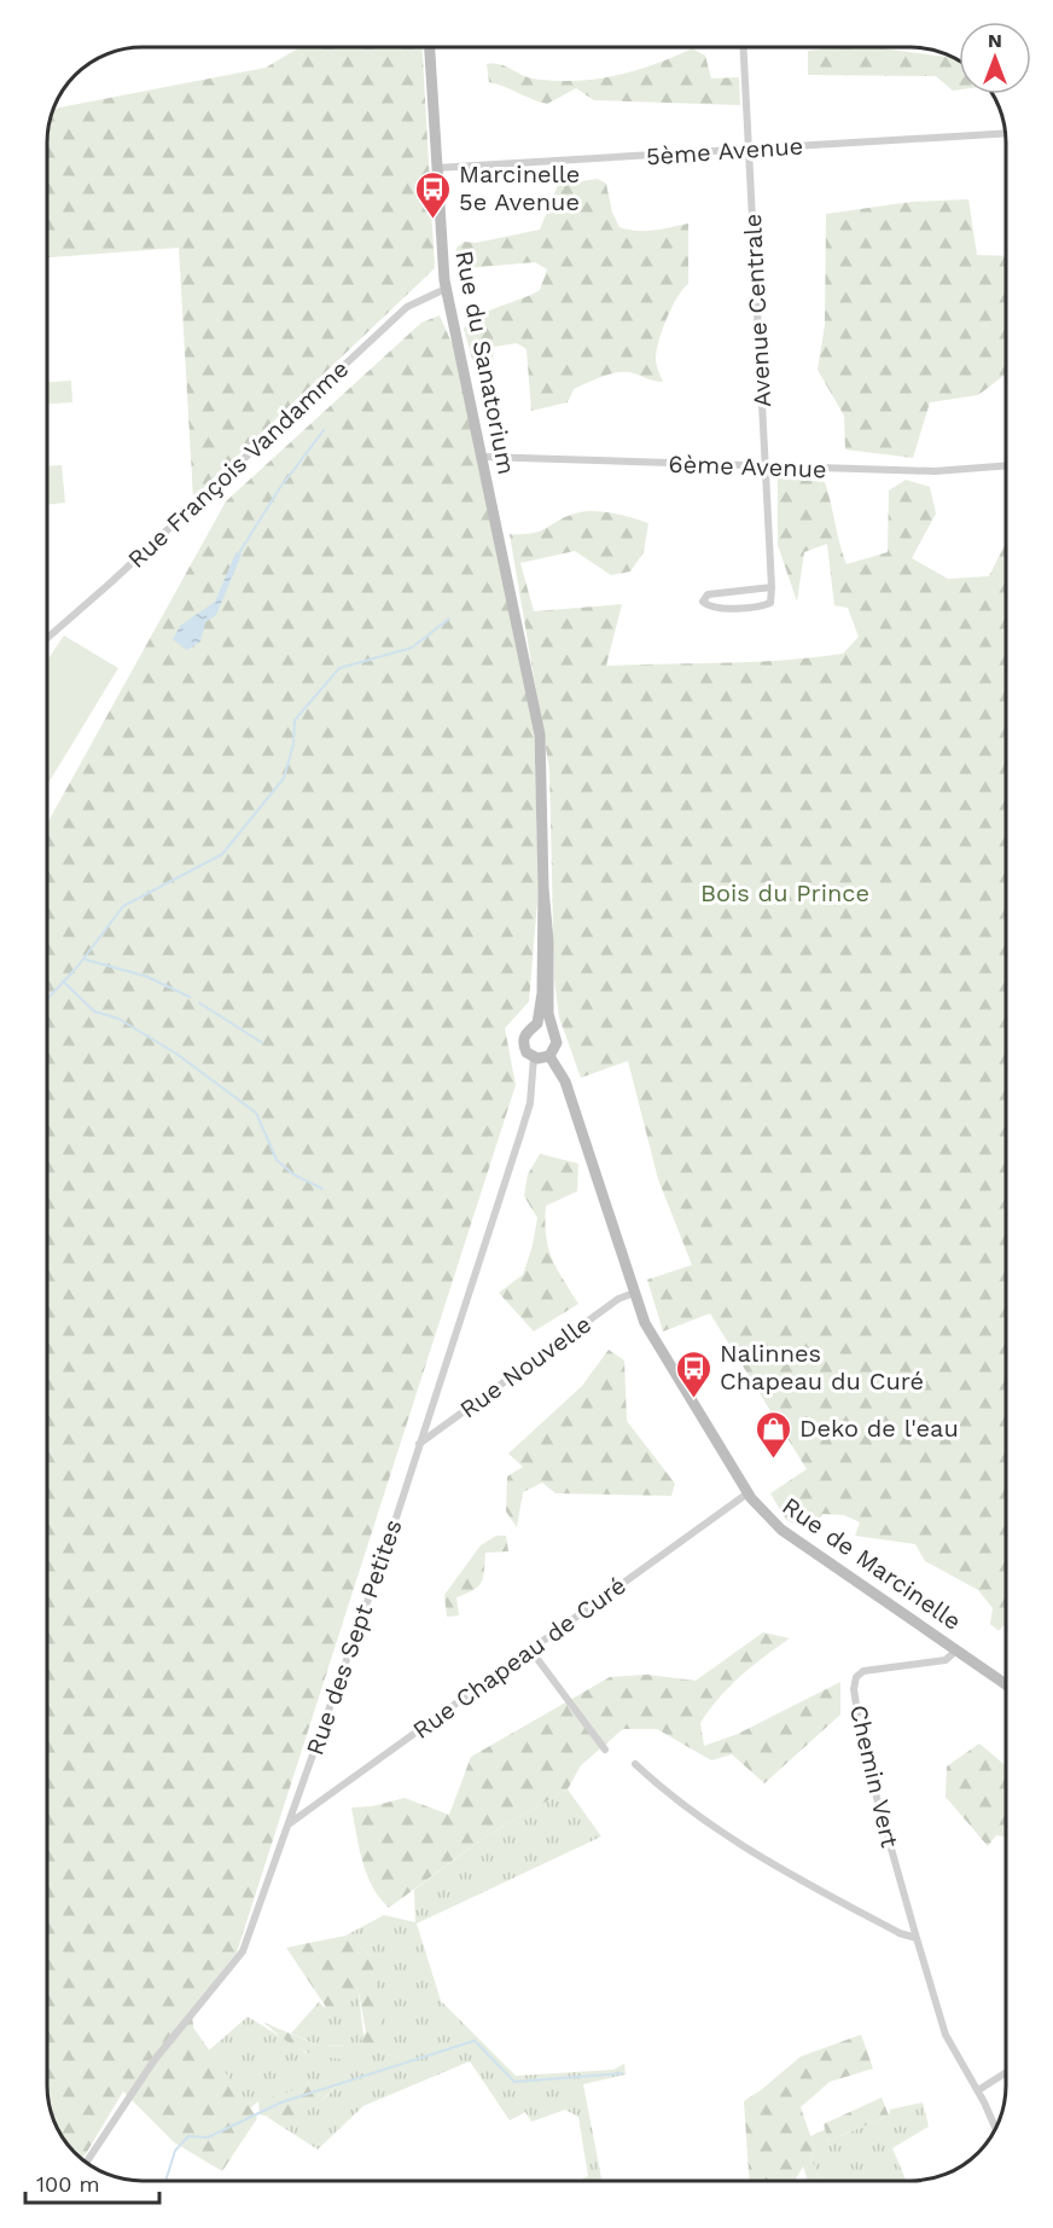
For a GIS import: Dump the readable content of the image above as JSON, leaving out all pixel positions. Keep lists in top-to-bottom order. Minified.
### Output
{"streets":{"street":["5ème Avenue","Avenue Centrale","Rue du Sanatorium","Rue François Vandamme","6ème Avenue","Rue Nouvelle","Rue de Marcinelle","Rue des Sept Petites","Rue Chapeau de Curé","Chemin Vert"]},"crossings":[["5ème Avenue","Avenue Centrale"],["5ème Avenue","Rue du Sanatorium"],["Avenue Centrale","6ème Avenue"],["Rue du Sanatorium","Rue François Vandamme"],["Rue du Sanatorium","6ème Avenue"],["Rue Nouvelle","Rue de Marcinelle"],["Rue Nouvelle","Rue des Sept Petites"],["Rue de Marcinelle","Rue des Sept Petites"],["Rue de Marcinelle","Rue Chapeau de Curé"],["Rue de Marcinelle","Chemin Vert"],["Rue des Sept Petites","Rue Chapeau de Curé"]],"parks":["Bois du Prince"],"places":{"bus stop":["Marcinelle 5e Avenue","Nalinnes Chapeau du Curé"],"shop":["Deko de l'eau"]},"scale_bar":"100 m","north":"top"}
